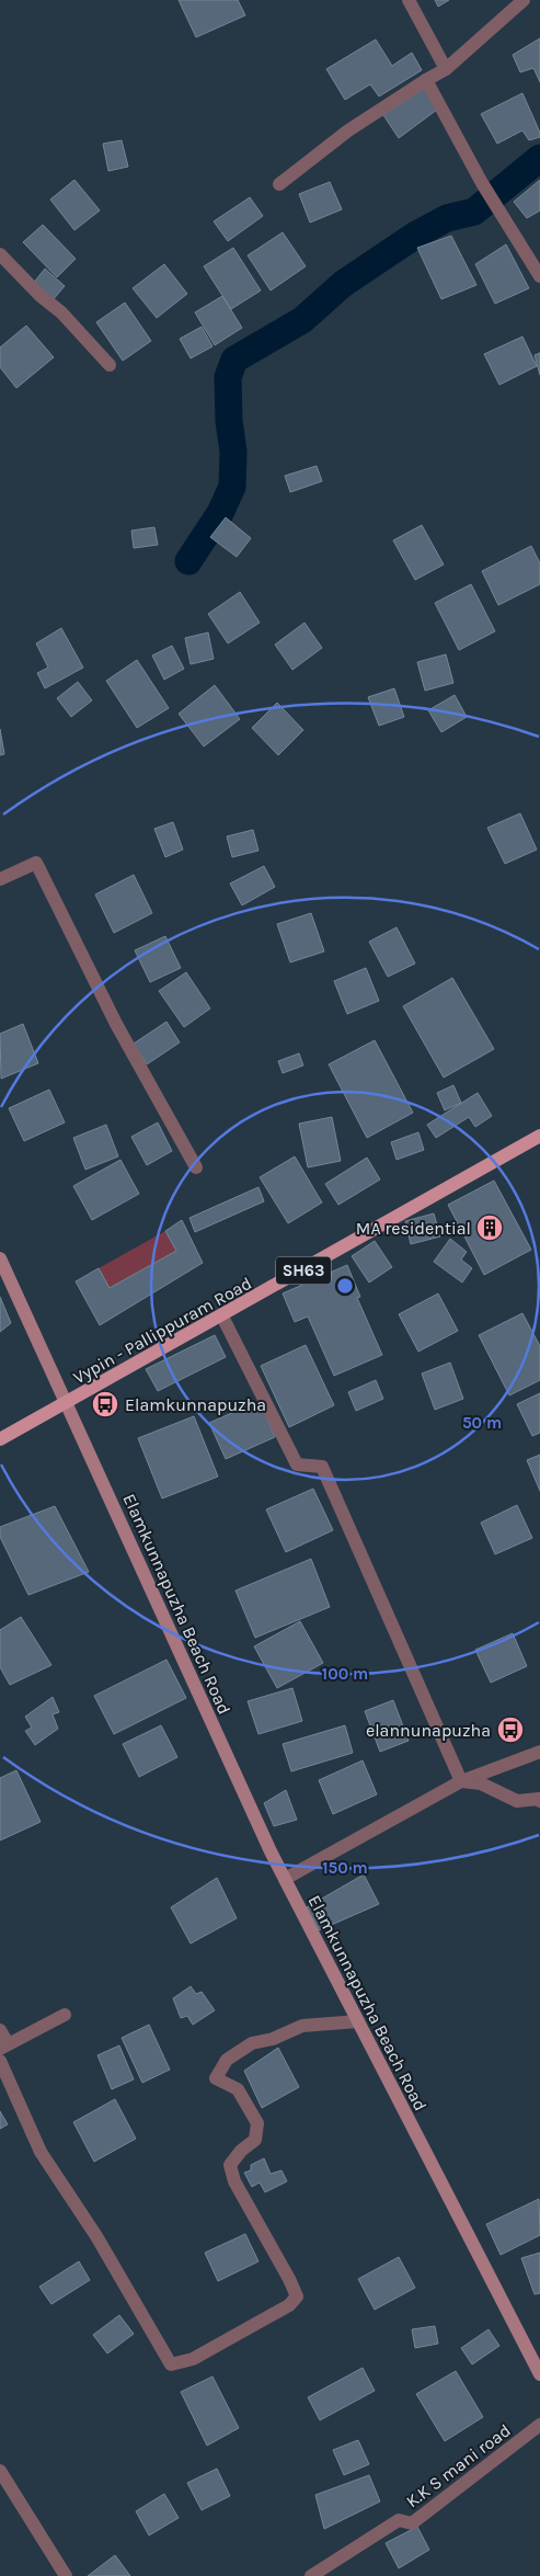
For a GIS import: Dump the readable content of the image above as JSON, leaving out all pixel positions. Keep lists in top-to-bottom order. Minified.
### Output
{"streets":{"main road":["SH63","Vypin - Pallippuram Road","Elamkunnapuzha Beach Road"],"street":["K.K S mani road"]},"crossings":[["Vypin - Pallippuram Road","Elamkunnapuzha Beach Road"]],"places":{"building":["MA residential"],"bus stop":["Elamkunnapuzha","elannunapuzha"]},"rings":["50 m","100 m","150 m"]}
